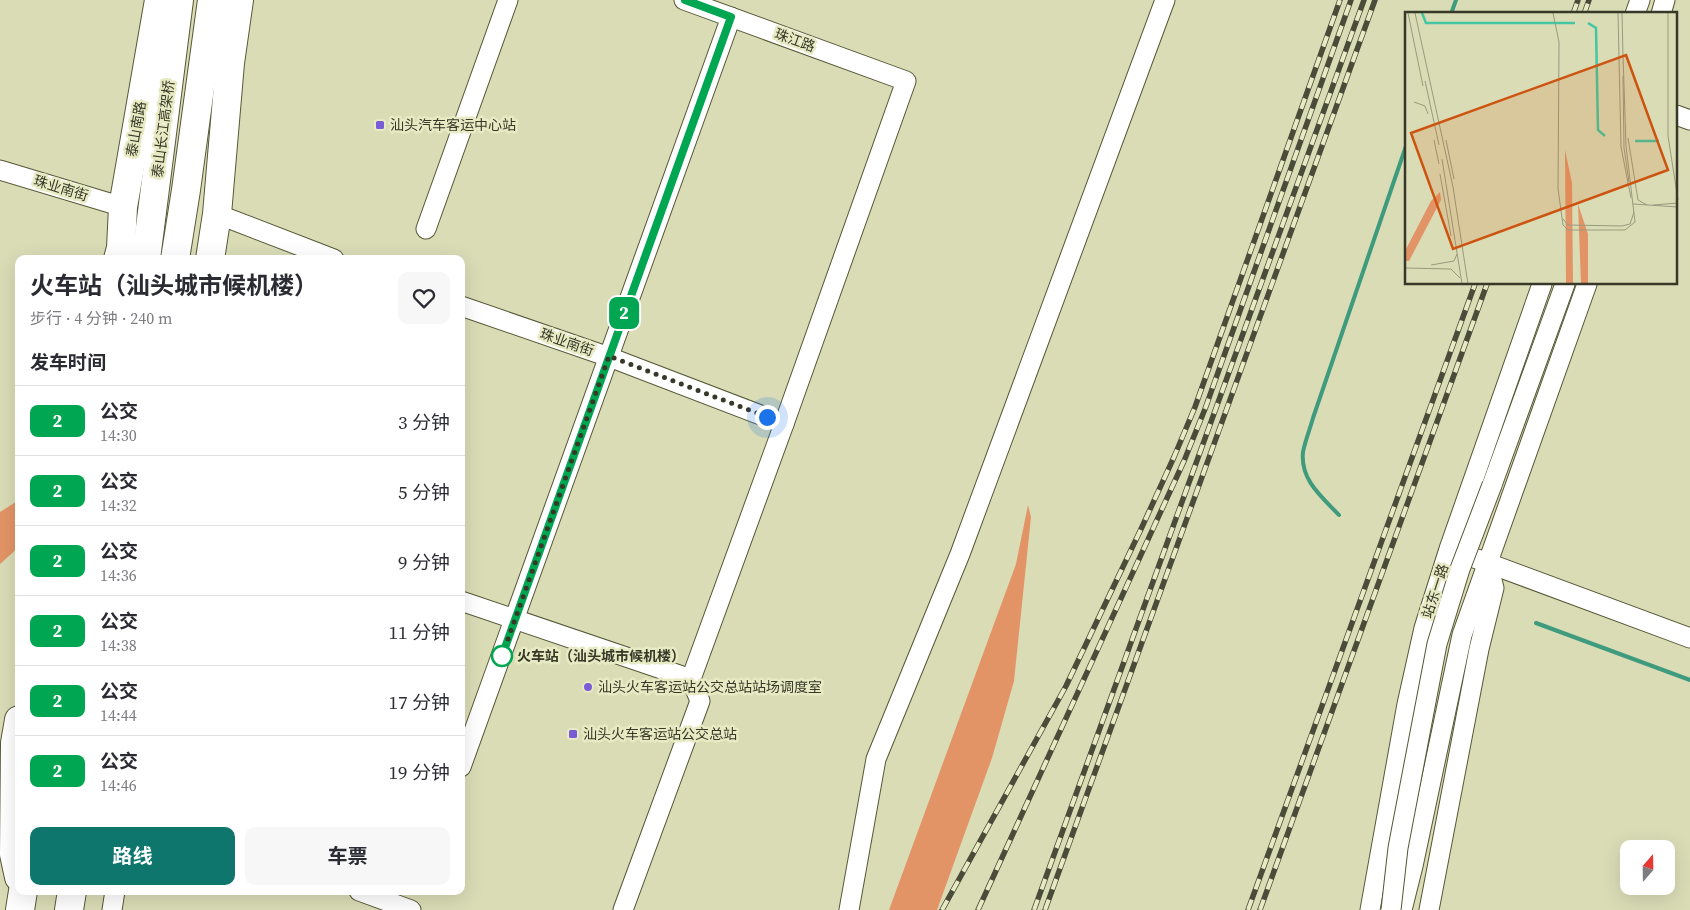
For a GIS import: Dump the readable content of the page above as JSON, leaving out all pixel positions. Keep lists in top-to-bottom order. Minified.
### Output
{"streets":{"highway":["泰山南路","泰山长江高架桥"],"street":["珠江路","珠业南街","站东一路"]},"crossings":[["珠江路","珠业南街"],["泰山南路","珠业南街"]],"places":{"transit":["汕头汽车客运中心站","汕头火车客运站公交总站"],"other":["火车站（汕头城市候机楼）","汕头火车客运站公交总站站场调度室"]},"lines":["bus line 2"],"north":"top","page":{"on_map":"2","heading":[["火车站（汕头城市候机楼）","步行 · 4 分钟 · 240 m"],"发车时间"],"list":[{"mark":"2","name":"公交","note":"14:30","value":"3 分钟"},{"mark":"2","name":"公交","note":"14:32","value":"5 分钟"},{"mark":"2","name":"公交","note":"14:36","value":"9 分钟"},{"mark":"2","name":"公交","note":"14:38","value":"11 分钟"},{"mark":"2","name":"公交","note":"14:44","value":"17 分钟"},{"mark":"2","name":"公交","note":"14:46","value":"19 分钟"}],"buttons":["路线","车票"]}}
